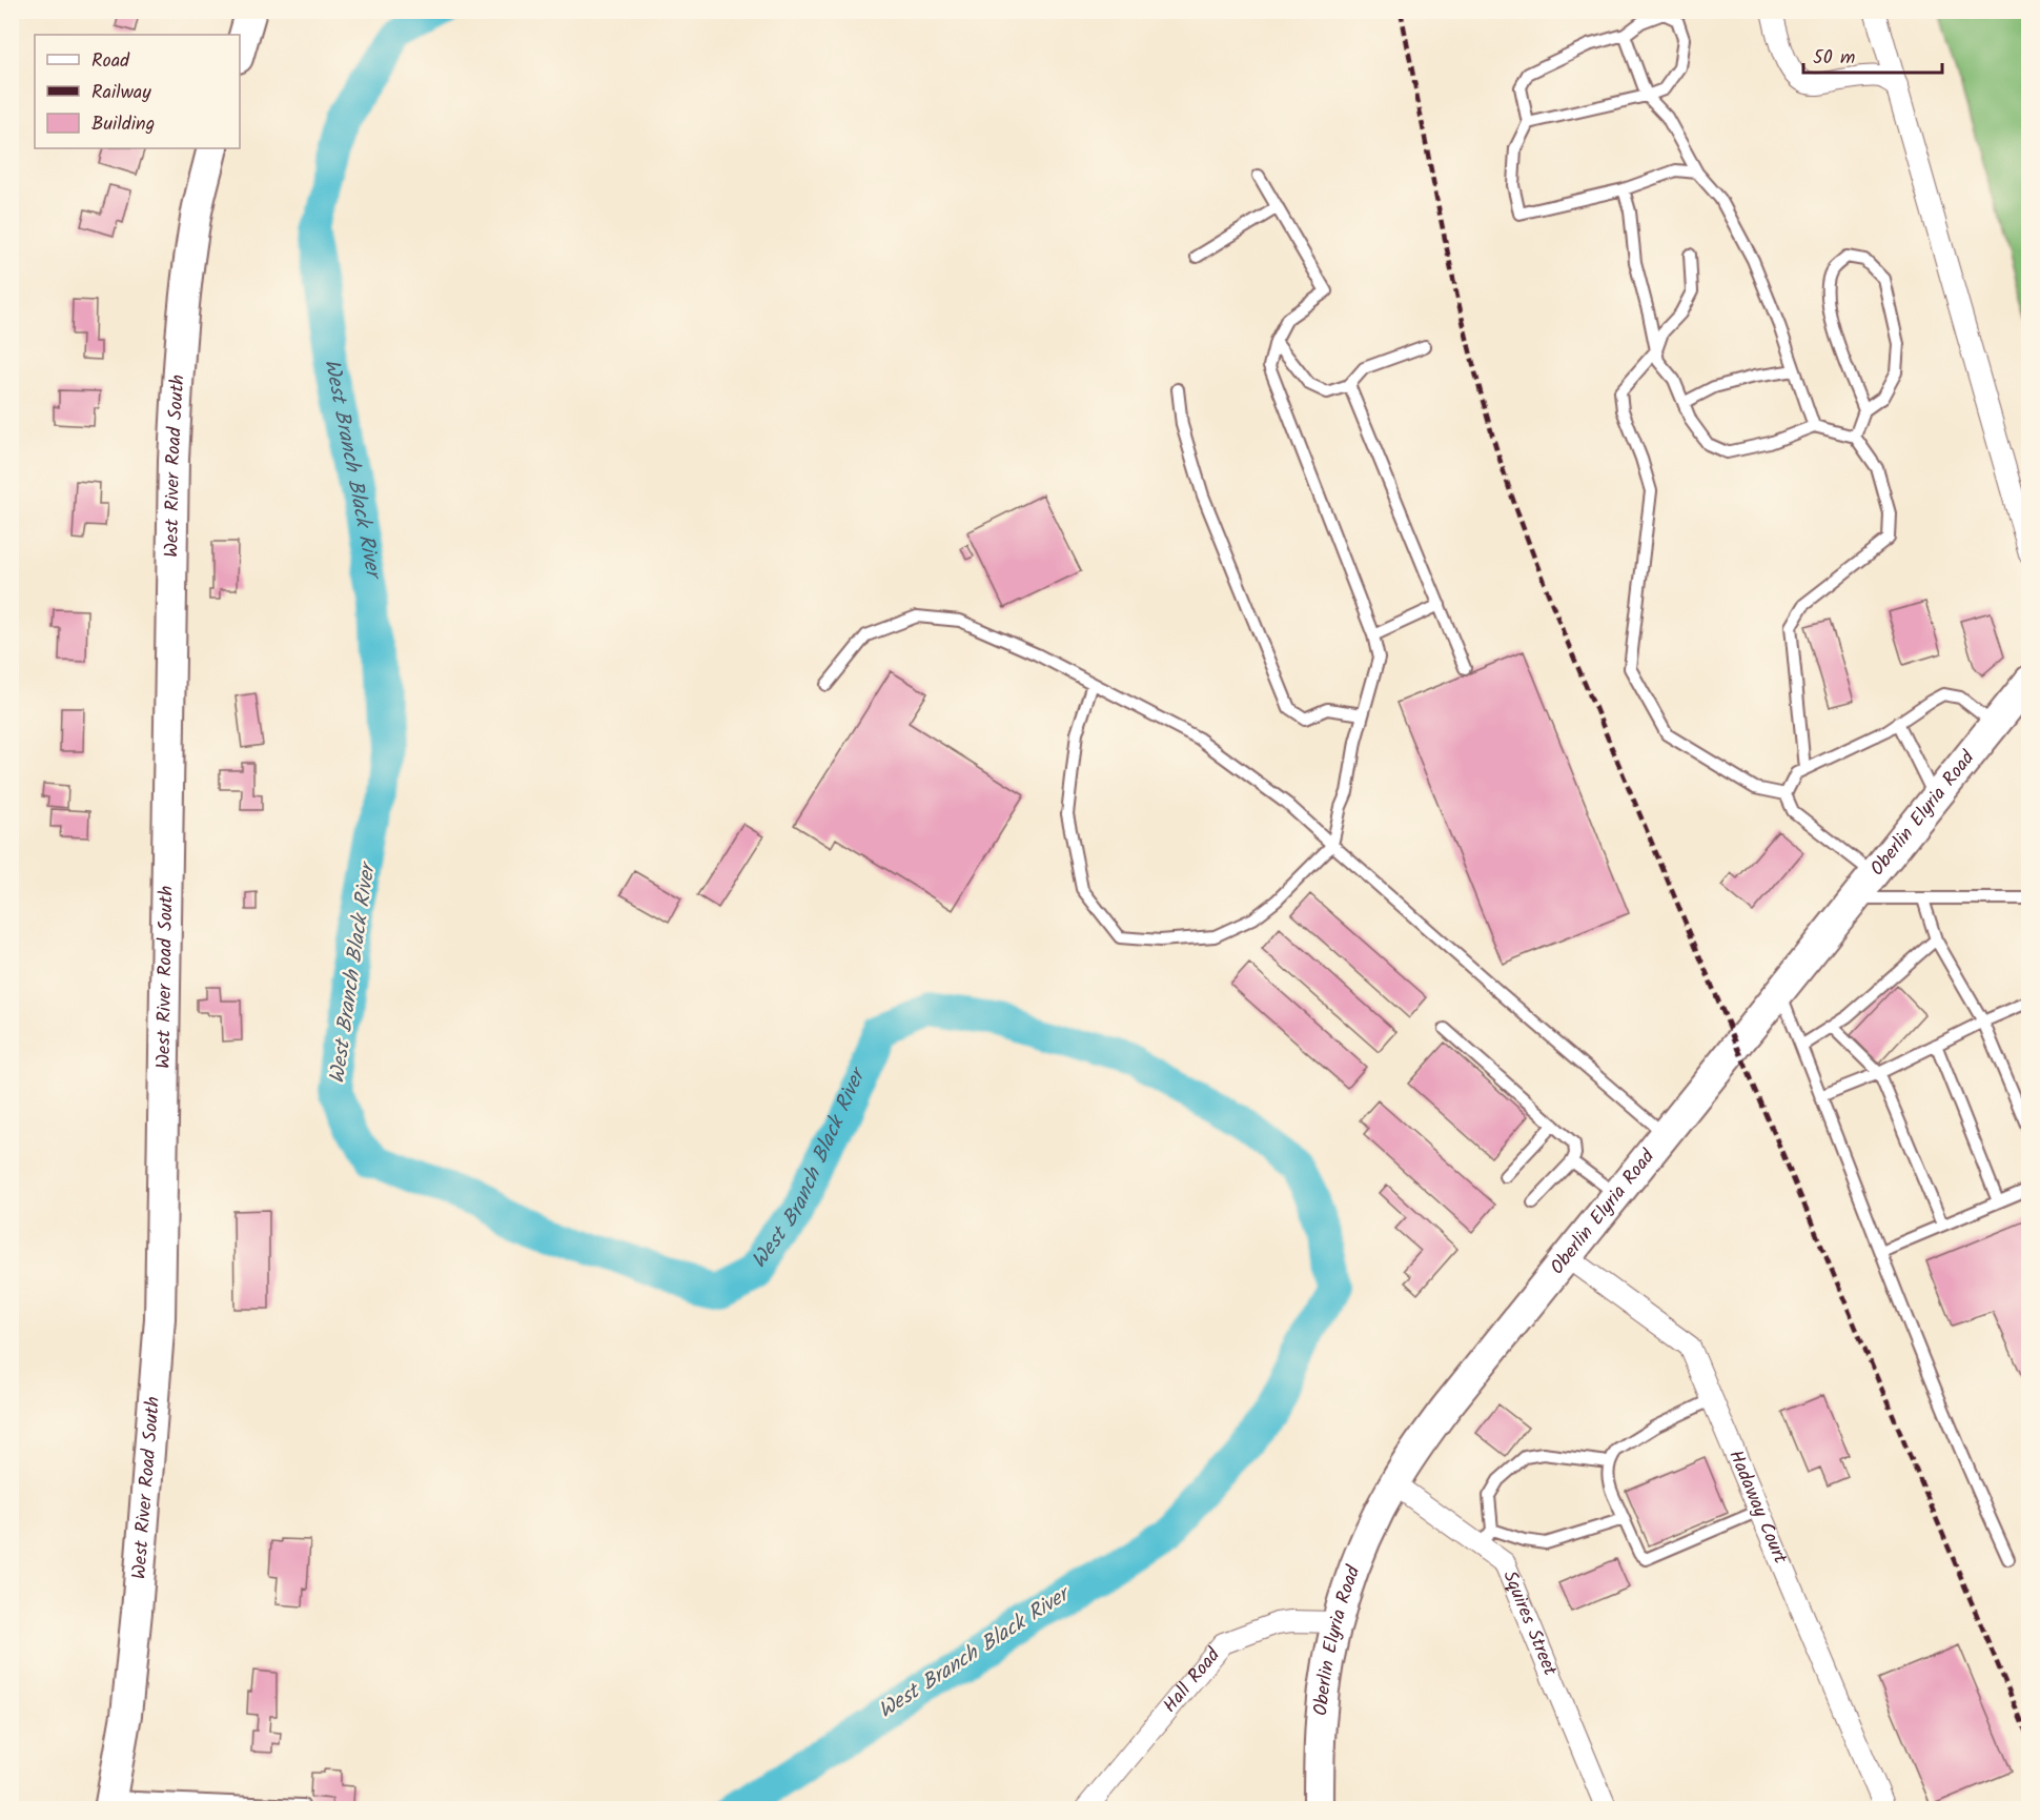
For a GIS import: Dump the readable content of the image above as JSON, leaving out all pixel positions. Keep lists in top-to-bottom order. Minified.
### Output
{"streets":{"main road":["West River Road South","Oberlin Elyria Road"],"street":["Hadaway Court","Squires Street","Hall Road"]},"crossings":[["Oberlin Elyria Road","Hadaway Court"],["Oberlin Elyria Road","Squires Street"],["Oberlin Elyria Road","Hall Road"]],"water":["West Branch Black River"],"legend":["Road","Railway","Building"],"scale_bar":"50 m"}
